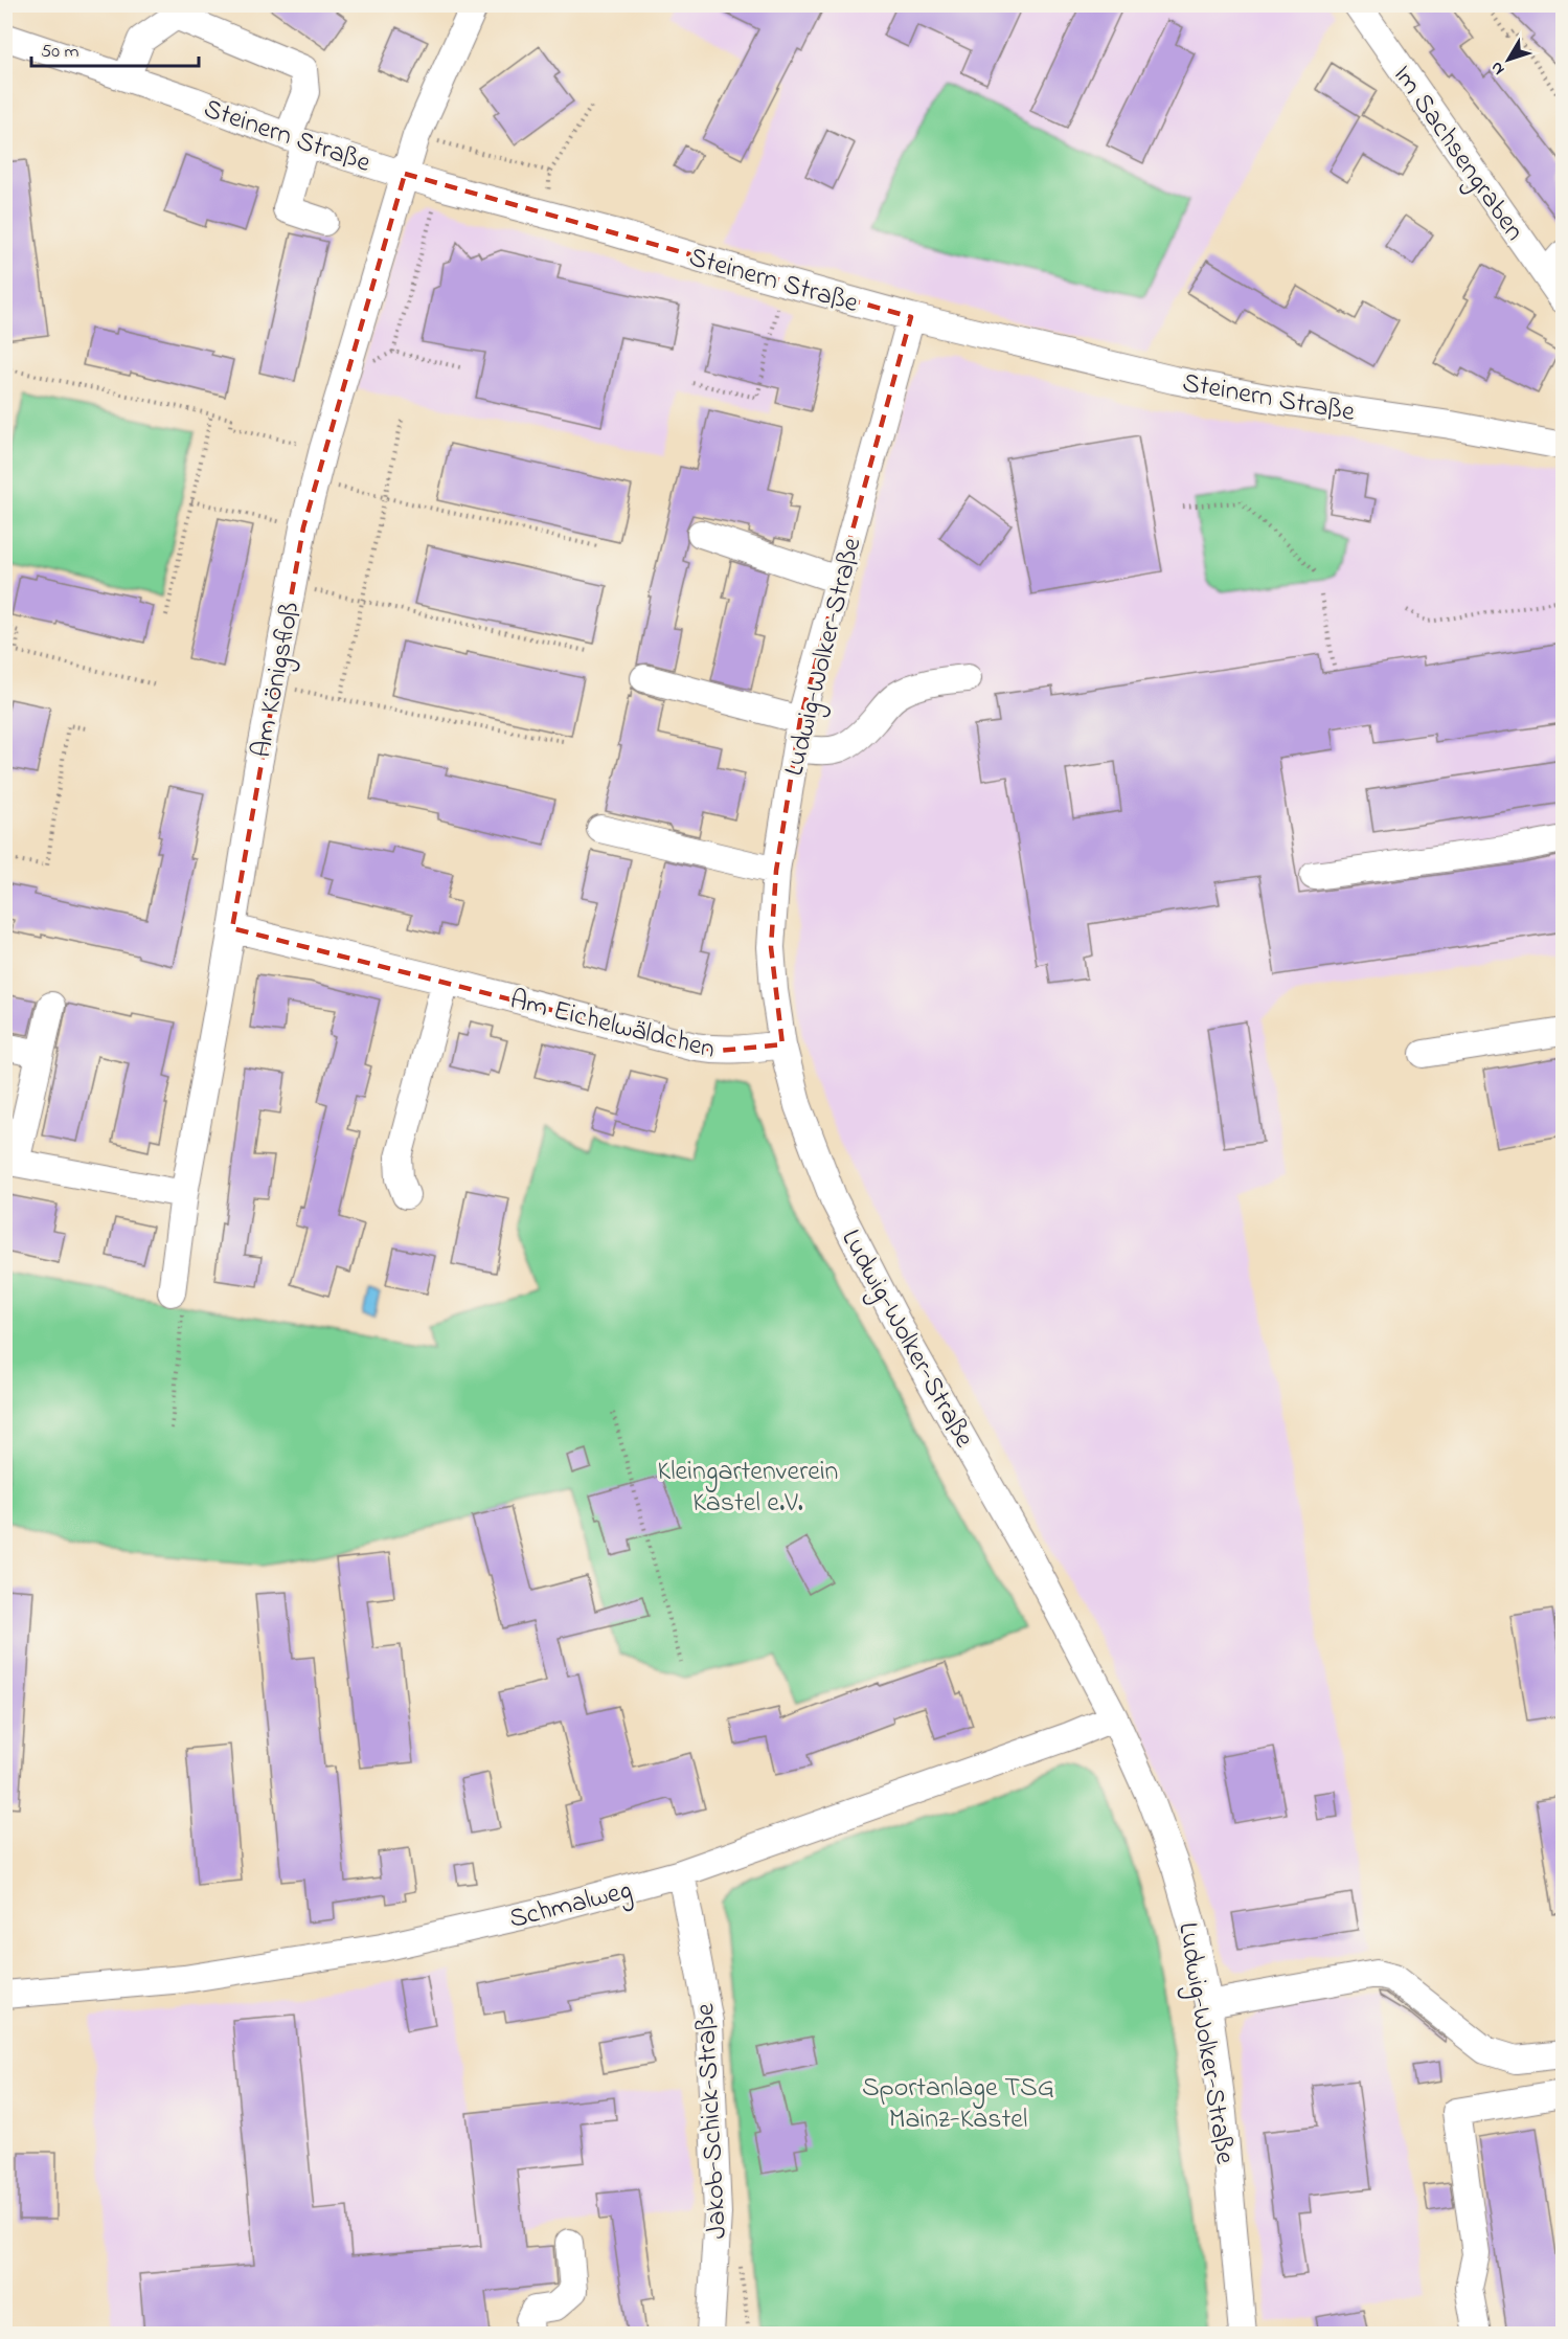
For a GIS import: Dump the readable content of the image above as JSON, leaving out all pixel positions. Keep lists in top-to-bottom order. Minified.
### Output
{"streets":{"street":["Steinern Straße","Im Sachsengraben","Ludwig-Wolker-Straße","Am Königsfloß","Am Eichelwäldchen","Schmalweg","Jakob-Schick-Straße"]},"crossings":[["Steinern Straße","Ludwig-Wolker-Straße"],["Steinern Straße","Am Königsfloß"],["Ludwig-Wolker-Straße","Am Eichelwäldchen"],["Ludwig-Wolker-Straße","Schmalweg"],["Am Königsfloß","Am Eichelwäldchen"],["Schmalweg","Jakob-Schick-Straße"]],"parks":["Kleingartenverein Kastel e.V.","Sportanlage TSG Mainz-Kastel"],"scale_bar":"50 m","north":"bottom left"}
